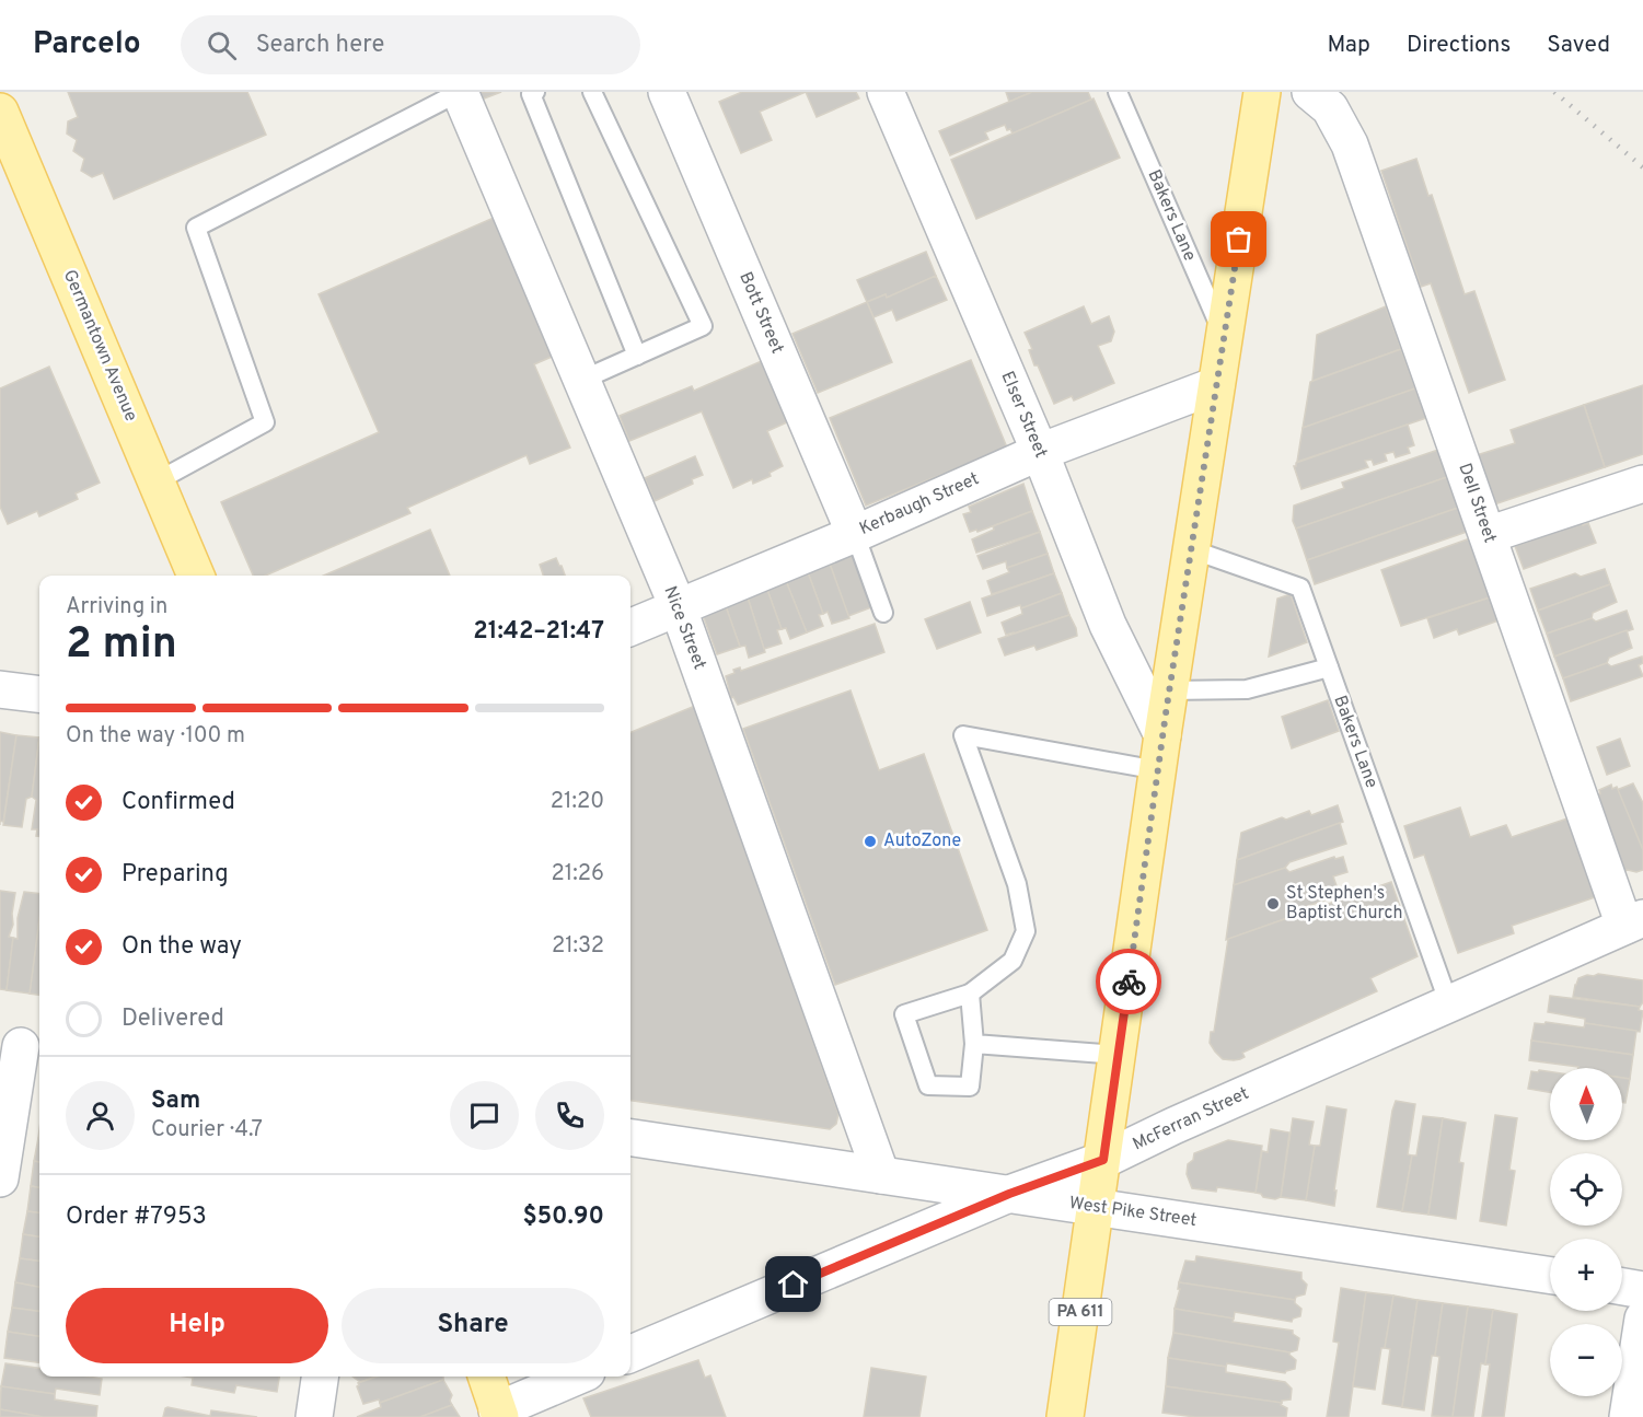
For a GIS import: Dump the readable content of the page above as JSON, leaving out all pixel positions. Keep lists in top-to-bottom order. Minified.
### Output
{"streets":{"main road":["Germantown Avenue","PA 611"],"street":["Bott Street","Elser Street","Dell Street","Kerbaugh Street","Nice Street","McFerran Street","West Pike Street"],"lane":["Bakers Lane"]},"crossings":[["Bakers Lane","McFerran Street"],["Bakers Lane","PA 611"],["Bott Street","Kerbaugh Street"],["Elser Street","Kerbaugh Street"],["Elser Street","PA 611"],["Dell Street","McFerran Street"],["Kerbaugh Street","Nice Street"],["Kerbaugh Street","PA 611"],["Nice Street","West Pike Street"],["McFerran Street","West Pike Street"],["McFerran Street","PA 611"],["West Pike Street","PA 611"]],"places":["AutoZone","St Stephen's Baptist Church"],"north":"top","page":{"header":"Parcelo","search":"Search here","nav":["Map","Directions","Saved"],"heading":["2 min","Arriving in","21:42–21:47"],"panel":["Sam","Courier · 4.7","Order #7953","$50.90"],"bar":"On the way · 100 m","list":[["Confirmed","21:20"],["Preparing","21:26"],["On the way","21:32"],"Delivered"],"map_buttons":["+","−"],"buttons":["Help","Share"]}}
